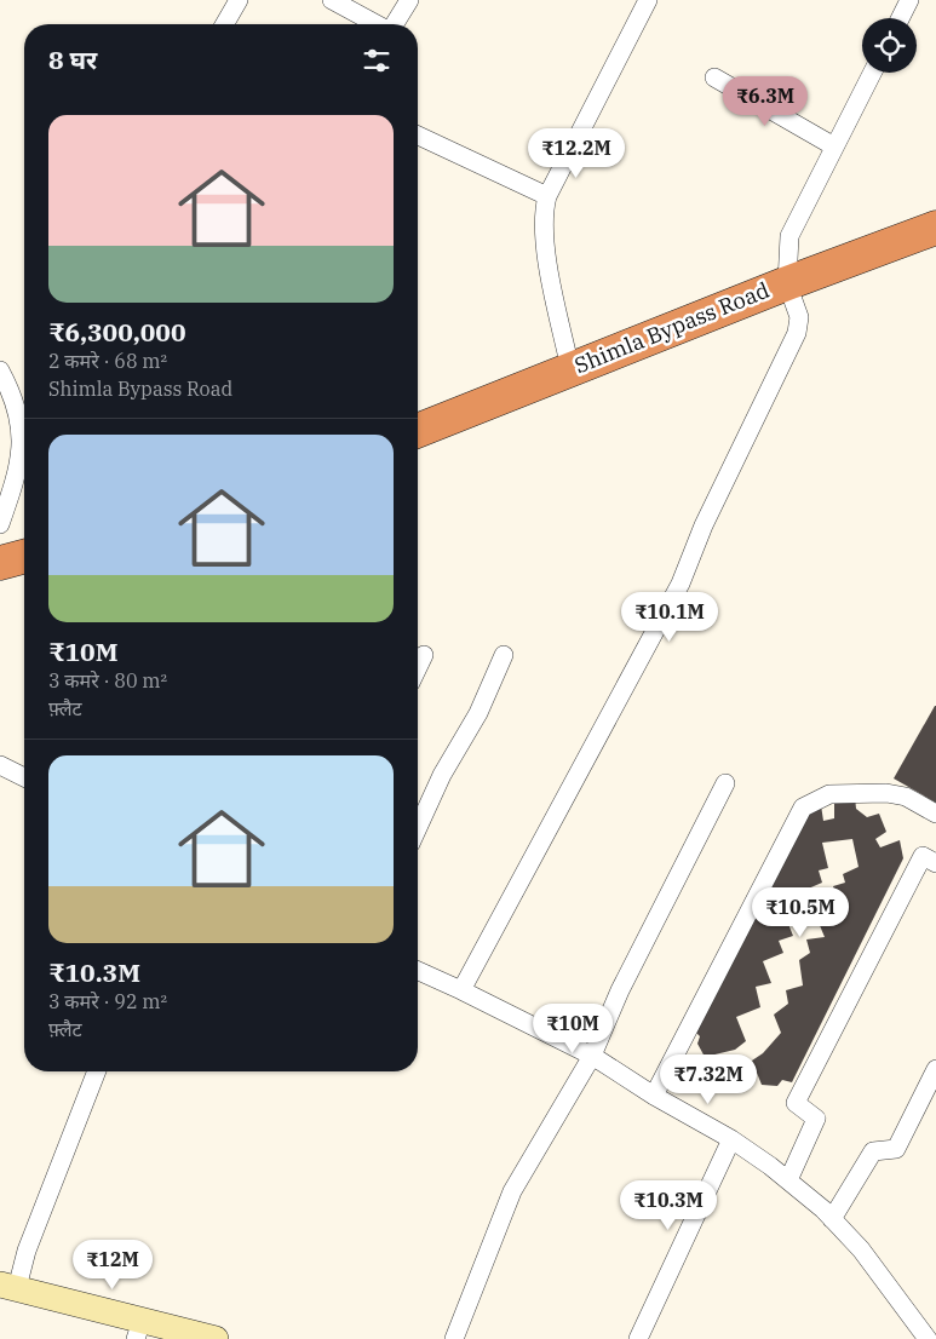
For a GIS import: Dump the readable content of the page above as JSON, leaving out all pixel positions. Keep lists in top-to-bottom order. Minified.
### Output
{"streets":{"highway":["Shimla Bypass Road"]},"page":{"heading":"8 घर","price":["₹6.3M","₹12.2M","₹10.1M","₹10.5M","₹10M","₹7.32M","₹10.3M","₹12M"],"list":[{"name":"₹6,300,000","note":"2 कमरे · 68 m² · Shimla Bypass Road"},{"name":"₹10M","note":"3 कमरे · 80 m² · फ़्लैट"},{"name":"₹10.3M","note":"3 कमरे · 92 m² · फ़्लैट"}]}}
